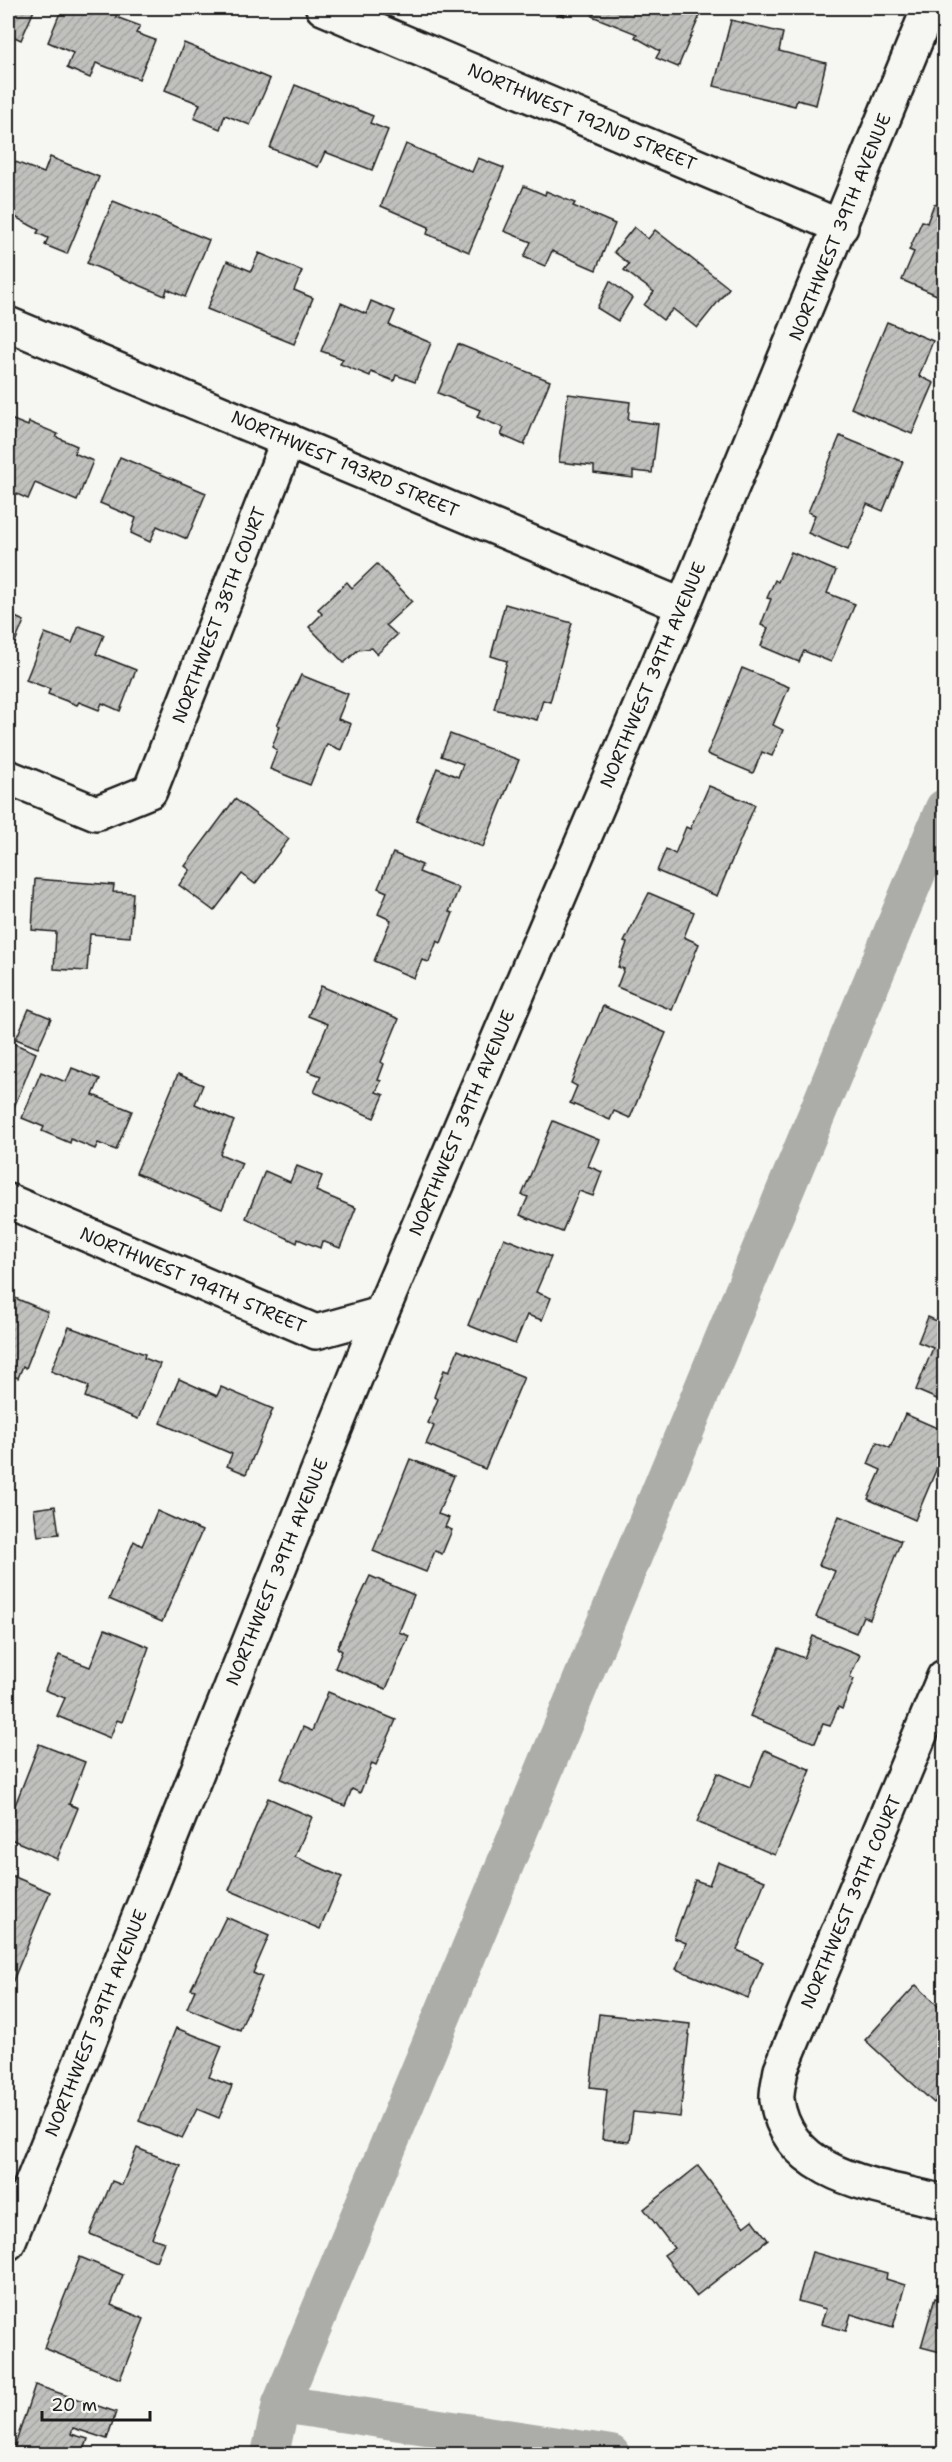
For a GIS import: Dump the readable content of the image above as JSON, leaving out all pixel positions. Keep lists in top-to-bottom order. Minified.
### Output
{"streets":{"street":["NORTHWEST 192ND STREET","NORTHWEST 39TH AVENUE","NORTHWEST 193RD STREET","NORTHWEST 38TH COURT","NORTHWEST 194TH STREET","NORTHWEST 39TH COURT"]},"crossings":[["NORTHWEST 192ND STREET","NORTHWEST 39TH AVENUE"],["NORTHWEST 39TH AVENUE","NORTHWEST 193RD STREET"],["NORTHWEST 39TH AVENUE","NORTHWEST 194TH STREET"],["NORTHWEST 193RD STREET","NORTHWEST 38TH COURT"]],"scale_bar":"20 m"}
